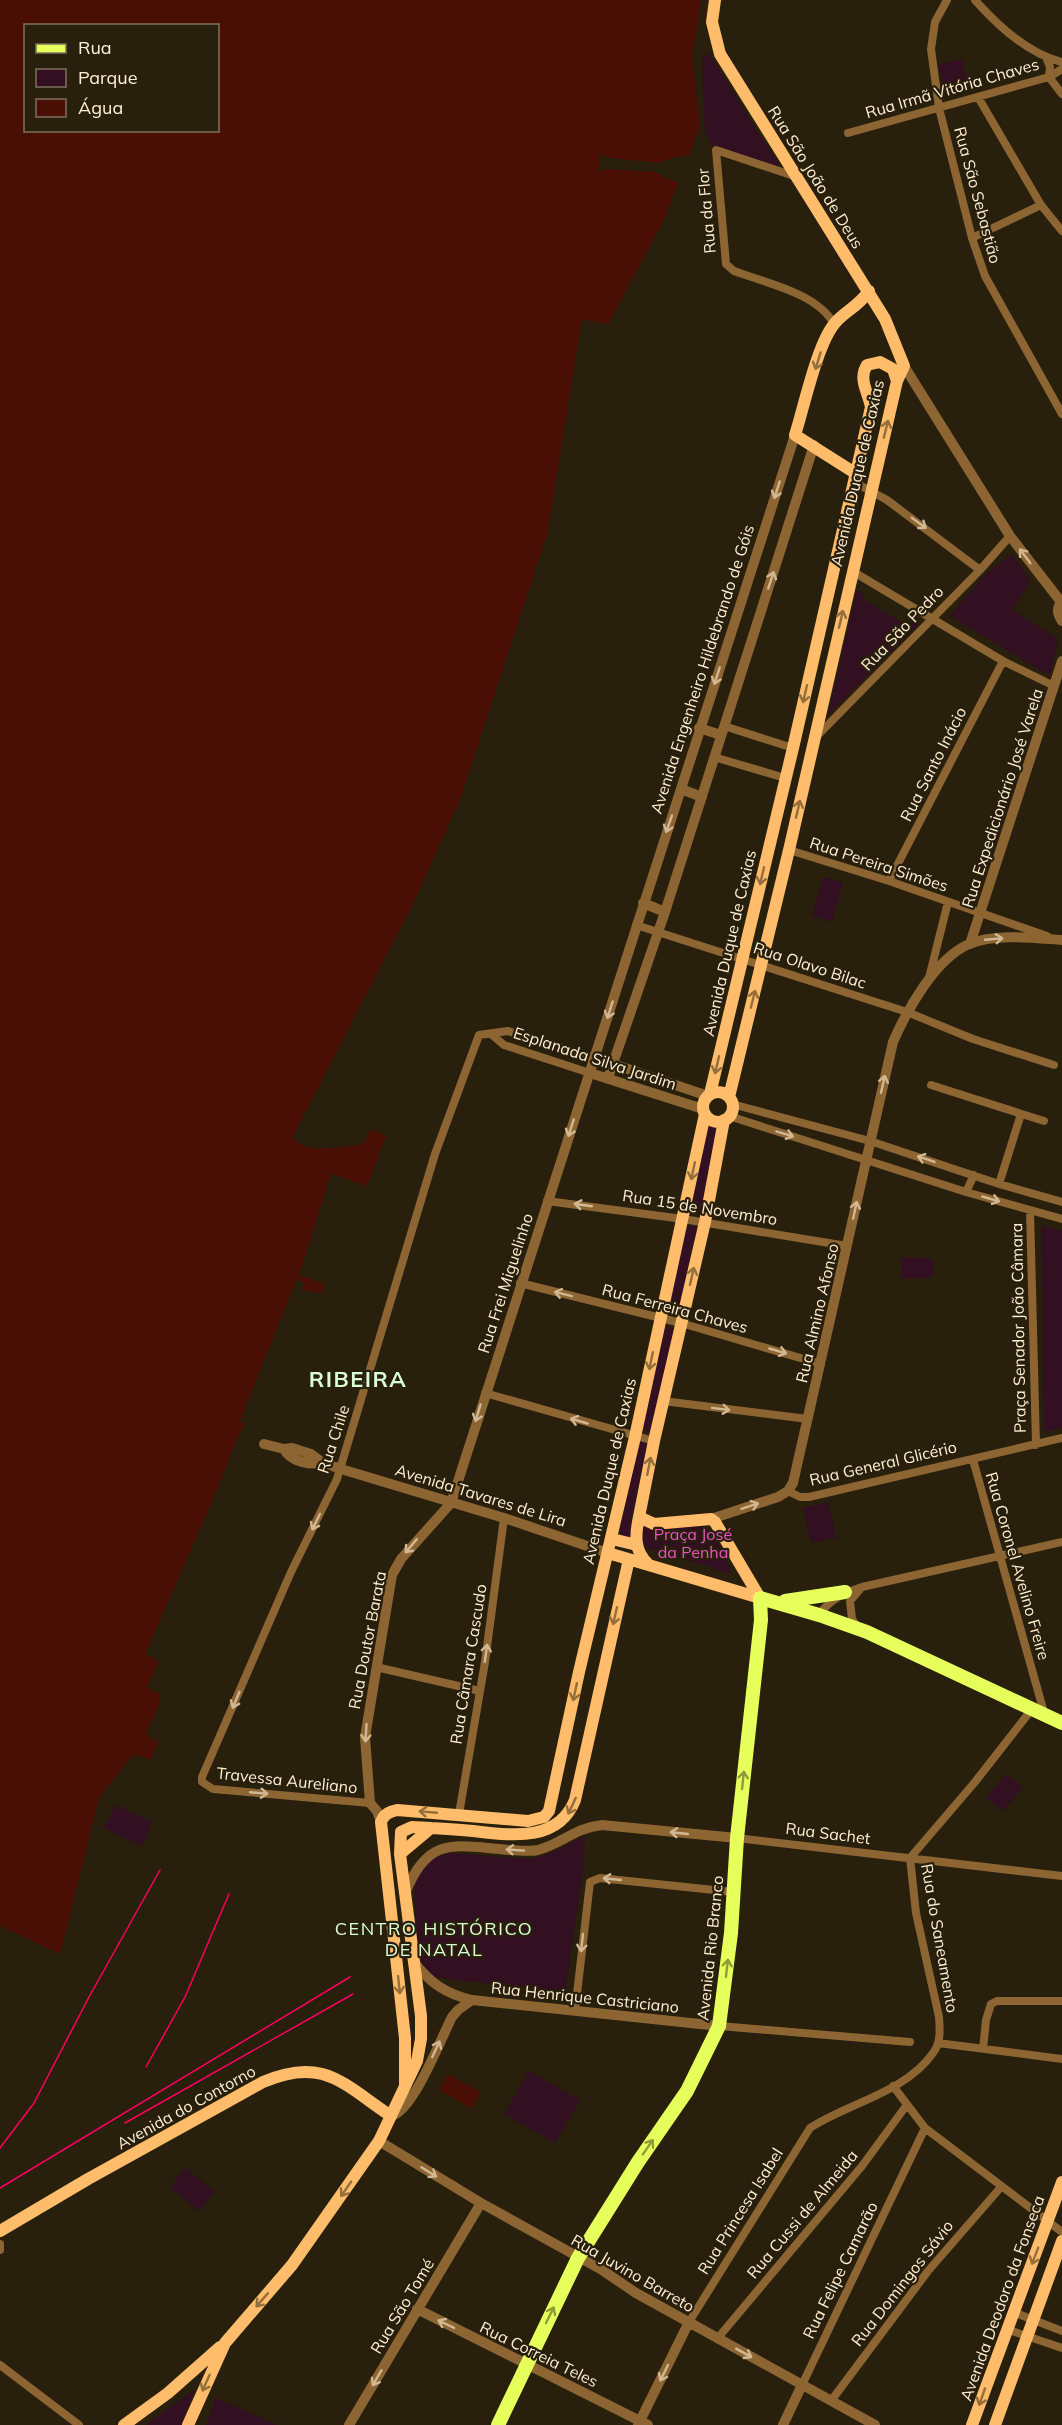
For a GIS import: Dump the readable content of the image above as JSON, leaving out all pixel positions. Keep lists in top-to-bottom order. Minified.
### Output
{"streets":{"main road":["Rua São João de Deus","Avenida Duque de Caxias","Avenida Engenheiro Hildebrando de Góis","Rua General Glicério","Avenida Tavares de Lira","Avenida Rio Branco","Avenida do Contorno","Avenida Deodoro da Fonseca"],"street":["Rua Irmã Vitória Chaves","Rua São Sebastião","Rua da Flor","Rua São Pedro","Rua Santo Inácio","Rua Expedicionário José Varela","Rua Pereira Simões","Rua Olavo Bilac","Esplanada Silva Jardim","Rua 15 de Novembro","Rua Frei Miguelinho","Rua Ferreira Chaves","Rua Almino Afonso","Praça Senador João Câmara","Rua Chile","Rua Coronel Avelino Freire","Rua Doutor Barata","Rua Câmara Cascudo","Travessa Aureliano","Rua Sachet","Rua do Saneamento","Rua Henrique Castriciano","Rua Princesa Isabel","Rua Cussi de Almeida","Rua Felipe Camarão","Rua Juvino Barreto","Rua Domingos Sávio","Rua São Tomé","Rua Correia Teles"]},"crossings":[["Rua Irmã Vitória Chaves","Rua São Sebastião"],["Rua São João de Deus","Rua da Flor"],["Rua São João de Deus","Rua São Pedro"],["Rua São João de Deus","Avenida Engenheiro Hildebrando de Góis"],["Rua da Flor","Avenida Engenheiro Hildebrando de Góis"],["Avenida Duque de Caxias","Rua São Pedro"],["Avenida Duque de Caxias","Rua Pereira Simões"],["Avenida Duque de Caxias","Rua Olavo Bilac"],["Avenida Duque de Caxias","Esplanada Silva Jardim"],["Avenida Duque de Caxias","Rua 15 de Novembro"],["Avenida Duque de Caxias","Rua Ferreira Chaves"],["Avenida Duque de Caxias","Avenida Tavares de Lira"],["Avenida Duque de Caxias","Rua Câmara Cascudo"],["Avenida Engenheiro Hildebrando de Góis","Rua Olavo Bilac"],["Avenida Engenheiro Hildebrando de Góis","Esplanada Silva Jardim"],["Avenida Engenheiro Hildebrando de Góis","Rua Frei Miguelinho"],["Rua Santo Inácio","Rua Pereira Simões"],["Rua Expedicionário José Varela","Rua Pereira Simões"],["Rua Expedicionário José Varela","Rua Almino Afonso"],["Rua Olavo Bilac","Rua Almino Afonso"],["Esplanada Silva Jardim","Rua Frei Miguelinho"],["Esplanada Silva Jardim","Rua Chile"],["Rua 15 de Novembro","Rua Frei Miguelinho"],["Rua 15 de Novembro","Rua Almino Afonso"],["Rua Frei Miguelinho","Rua Ferreira Chaves"],["Rua Frei Miguelinho","Avenida Tavares de Lira"],["Rua Frei Miguelinho","Rua Doutor Barata"],["Rua Ferreira Chaves","Rua Almino Afonso"],["Rua Almino Afonso","Rua General Glicério"],["Praça Senador João Câmara","Rua General Glicério"],["Rua Chile","Avenida Tavares de Lira"],["Rua Chile","Travessa Aureliano"],["Rua General Glicério","Rua Coronel Avelino Freire"],["Avenida Tavares de Lira","Rua Doutor Barata"],["Avenida Tavares de Lira","Rua Câmara Cascudo"],["Avenida Tavares de Lira","Avenida Rio Branco"],["Rua Coronel Avelino Freire","Rua do Saneamento"],["Rua Doutor Barata","Travessa Aureliano"],["Rua Sachet","Rua do Saneamento"],["Rua Sachet","Avenida Rio Branco"],["Avenida Rio Branco","Rua Henrique Castriciano"],["Avenida Rio Branco","Rua Juvino Barreto"],["Avenida Rio Branco","Rua Correia Teles"],["Rua Princesa Isabel","Rua Juvino Barreto"],["Rua Princesa Isabel","Rua Correia Teles"],["Rua Cussi de Almeida","Rua Juvino Barreto"],["Rua Felipe Camarão","Rua Juvino Barreto"],["Rua Juvino Barreto","Rua Domingos Sávio"],["Rua Juvino Barreto","Rua São Tomé"],["Rua São Tomé","Rua Correia Teles"]],"one_way":["Avenida Engenheiro Hildebrando de Góis","Rua 15 de Novembro","Rua Frei Miguelinho","Rua Almino Afonso","Rua Chile","Rua Doutor Barata","Rua Câmara Cascudo","Travessa Aureliano","Rua Sachet","Avenida Rio Branco","Rua Juvino Barreto","Rua São Tomé","Rua Correia Teles"],"districts":["RIBEIRA","CENTRO HISTÓRICO DE NATAL"],"parks":["Praça José da Penha"],"legend":["Rua","Parque","Água"]}
